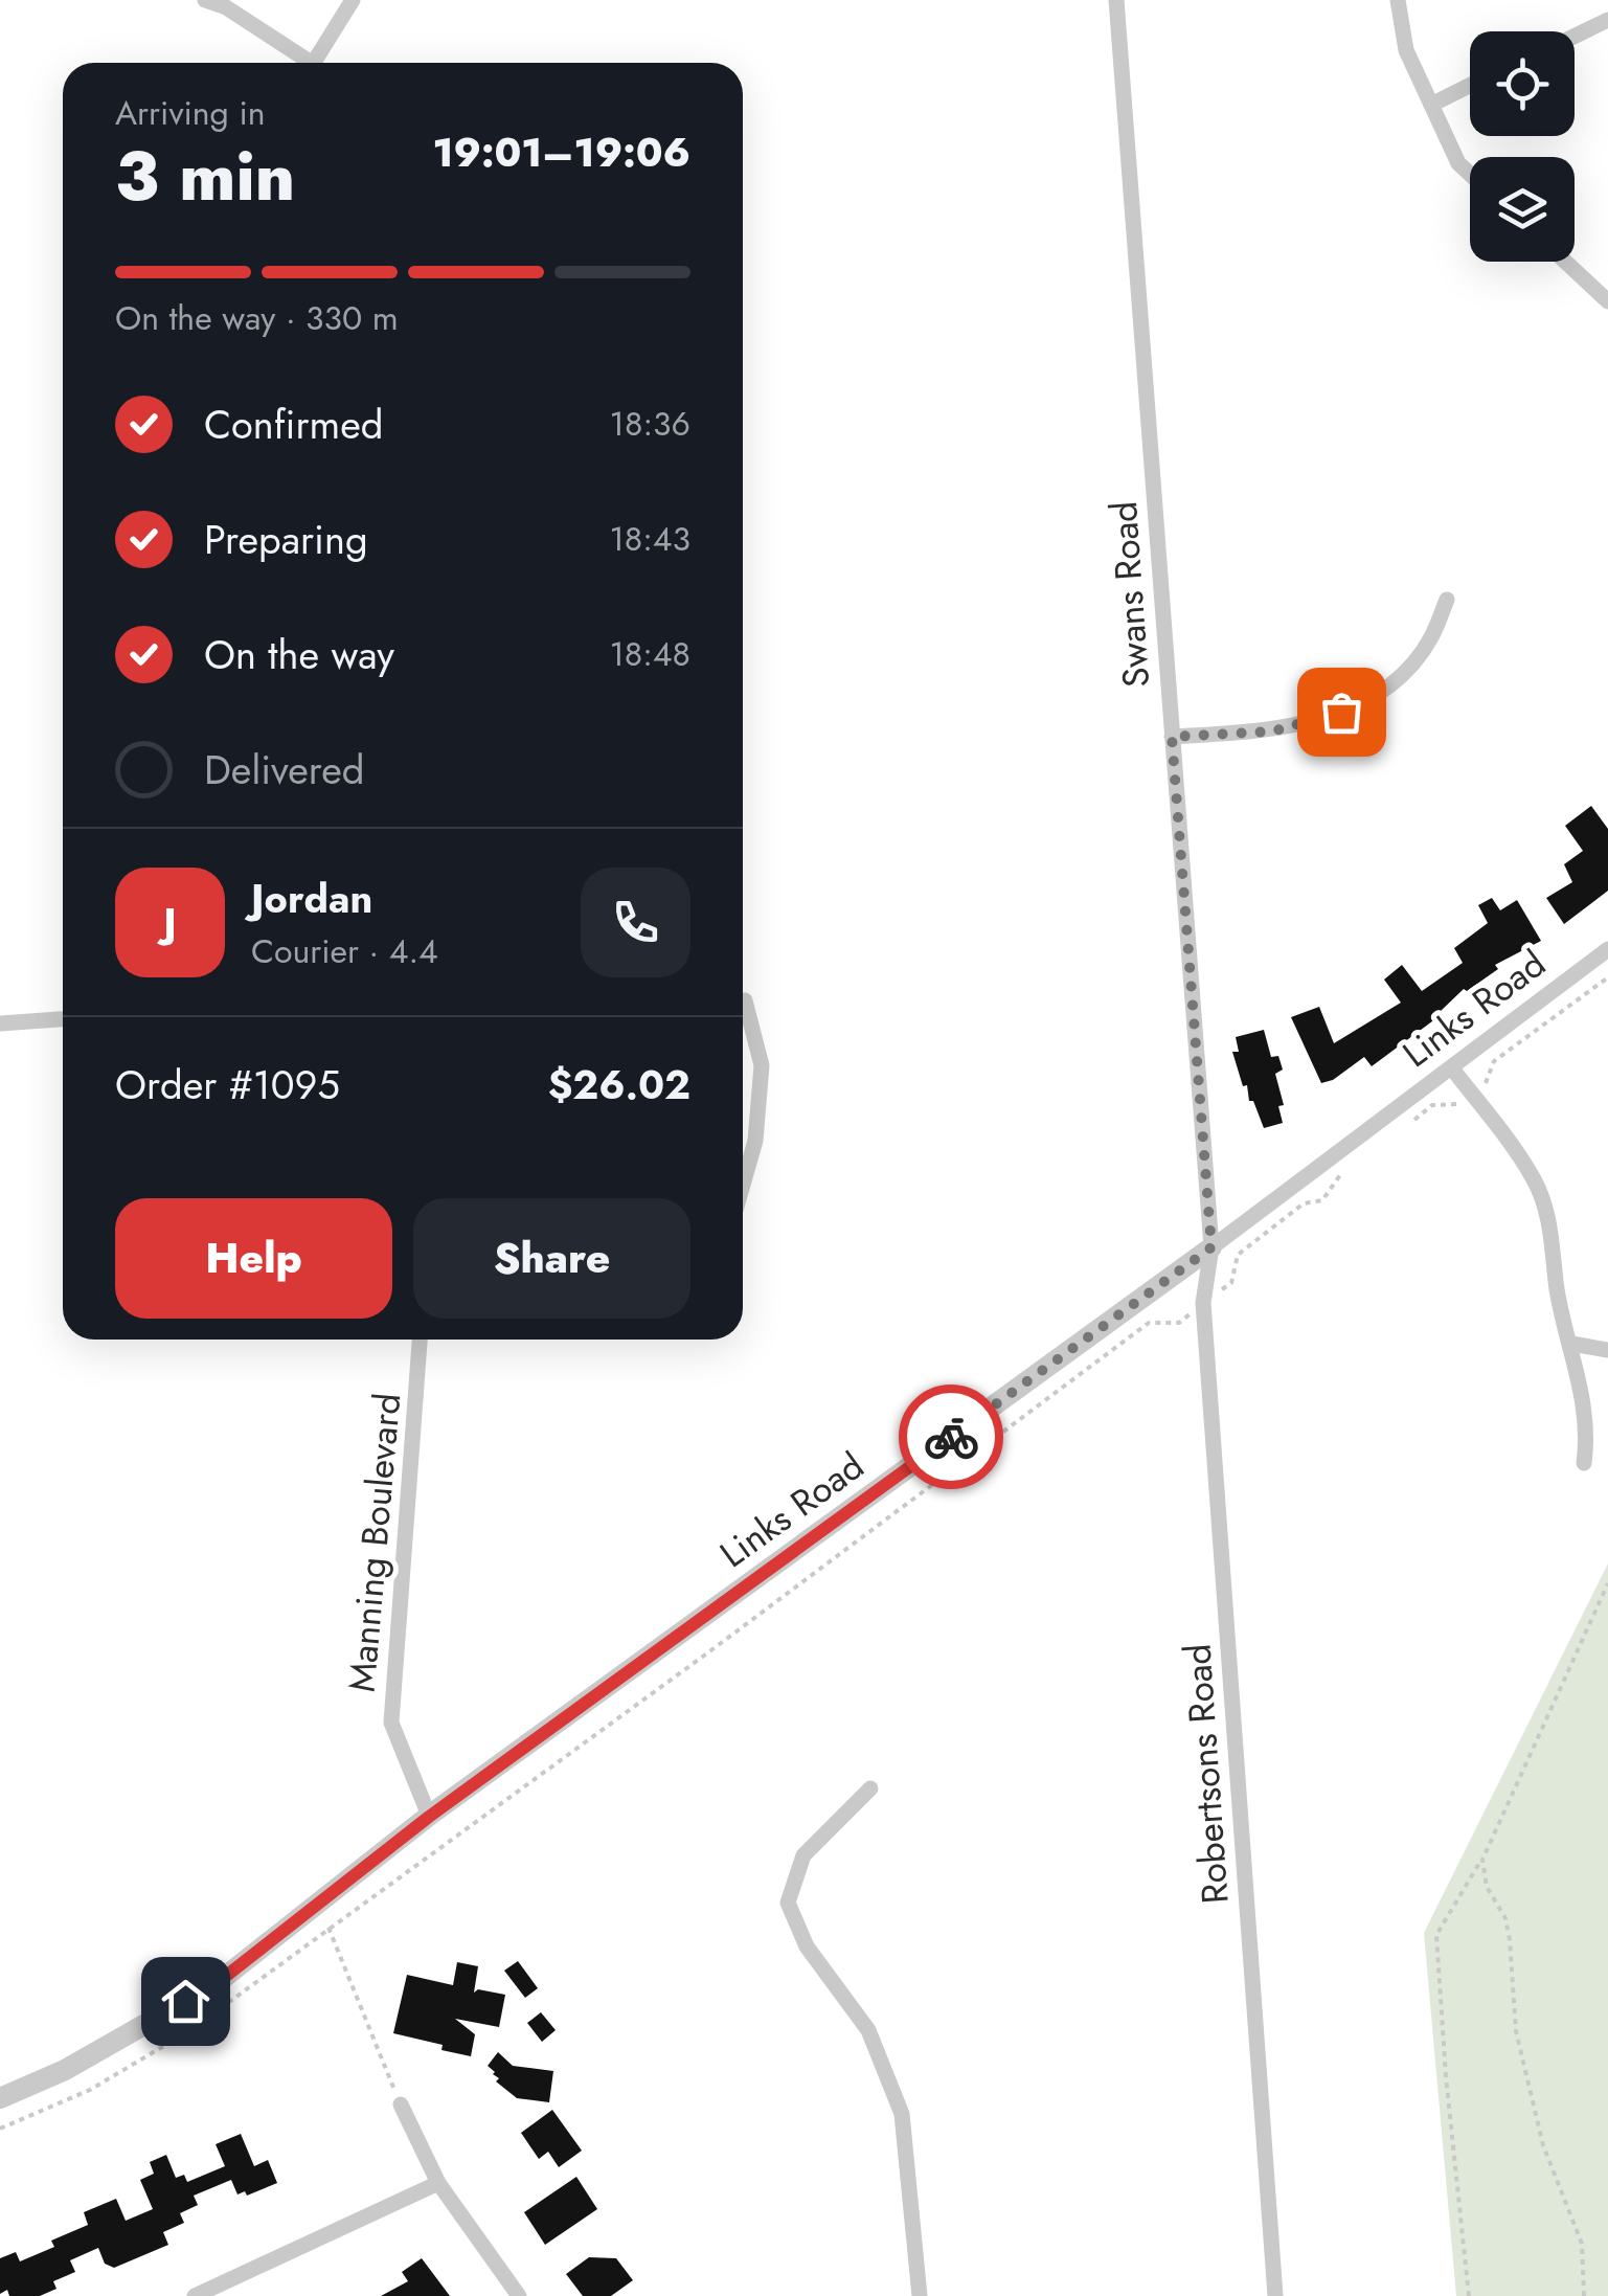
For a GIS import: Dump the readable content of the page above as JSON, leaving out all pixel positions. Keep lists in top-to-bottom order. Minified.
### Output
{"streets":{"street":["Swans Road","Links Road","Manning Boulevard","Robertsons Road"]},"crossings":[["Swans Road","Links Road"],["Swans Road","Robertsons Road"],["Links Road","Manning Boulevard"],["Links Road","Robertsons Road"]],"page":{"heading":["3 min","Arriving in","19:01–19:06"],"panel":["Jordan","Courier · 4.4","Order #1095","$26.02"],"bar":"On the way · 330 m","list":[["Confirmed","18:36"],["Preparing","18:43"],["On the way","18:48"],"Delivered"],"round":"J","buttons":["Help","Share"]}}
